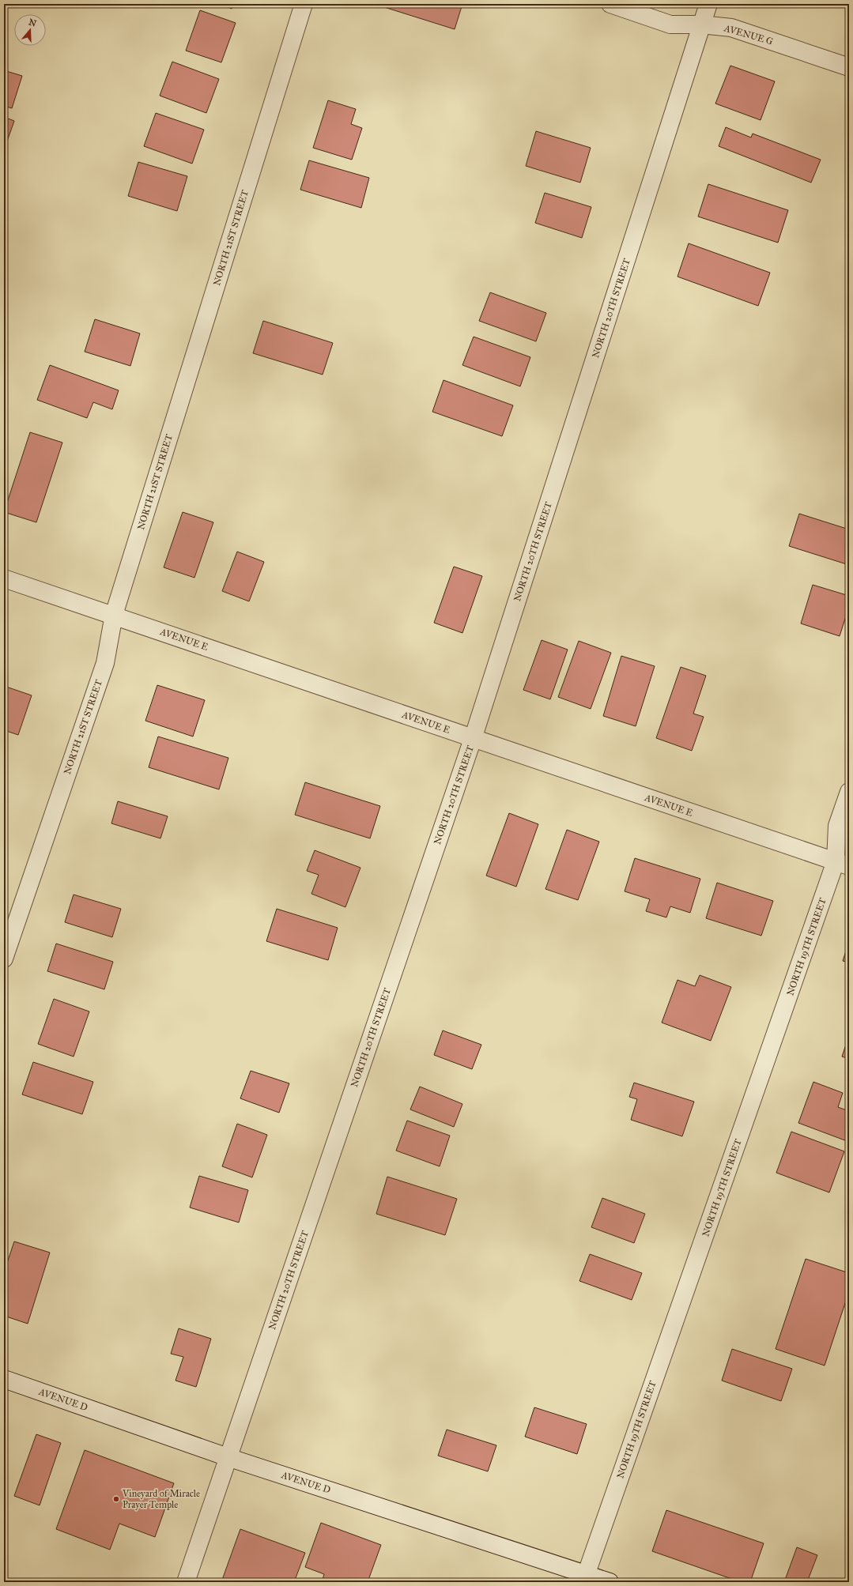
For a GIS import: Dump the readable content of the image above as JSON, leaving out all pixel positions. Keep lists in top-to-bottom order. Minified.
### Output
{"streets":{"street":["AVENUE G","NORTH 21ST STREET","NORTH 20TH STREET","AVENUE E","NORTH 19TH STREET","AVENUE D"]},"crossings":[["AVENUE G","NORTH 20TH STREET"],["NORTH 21ST STREET","AVENUE E"],["NORTH 20TH STREET","AVENUE E"],["NORTH 20TH STREET","AVENUE D"],["AVENUE E","NORTH 19TH STREET"],["NORTH 19TH STREET","AVENUE D"]],"places":["Vineyard of Miracle Prayer Temple"],"north":"top"}
